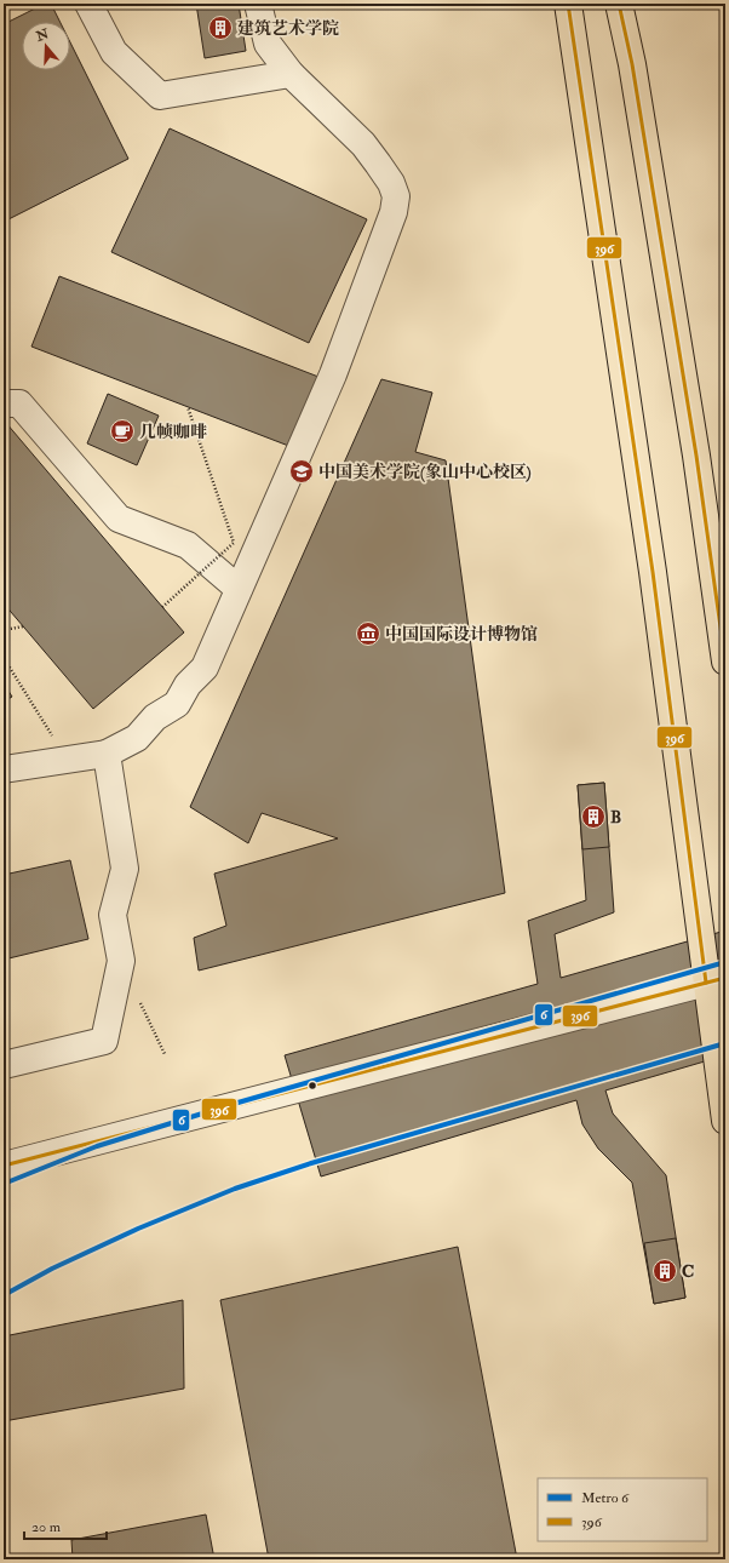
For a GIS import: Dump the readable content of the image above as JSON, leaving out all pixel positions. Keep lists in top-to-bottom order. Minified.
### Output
{"places":{"building":["建筑艺术学院","B","C"],"cafe":["几帧咖啡"],"school or university":["中国美术学院(象山中心校区)"],"museum":["中国国际设计博物馆"]},"lines":["transit line 396","metro line 6"],"legend":["Metro 6","396"],"scale_bar":"20 m","north":"top"}
